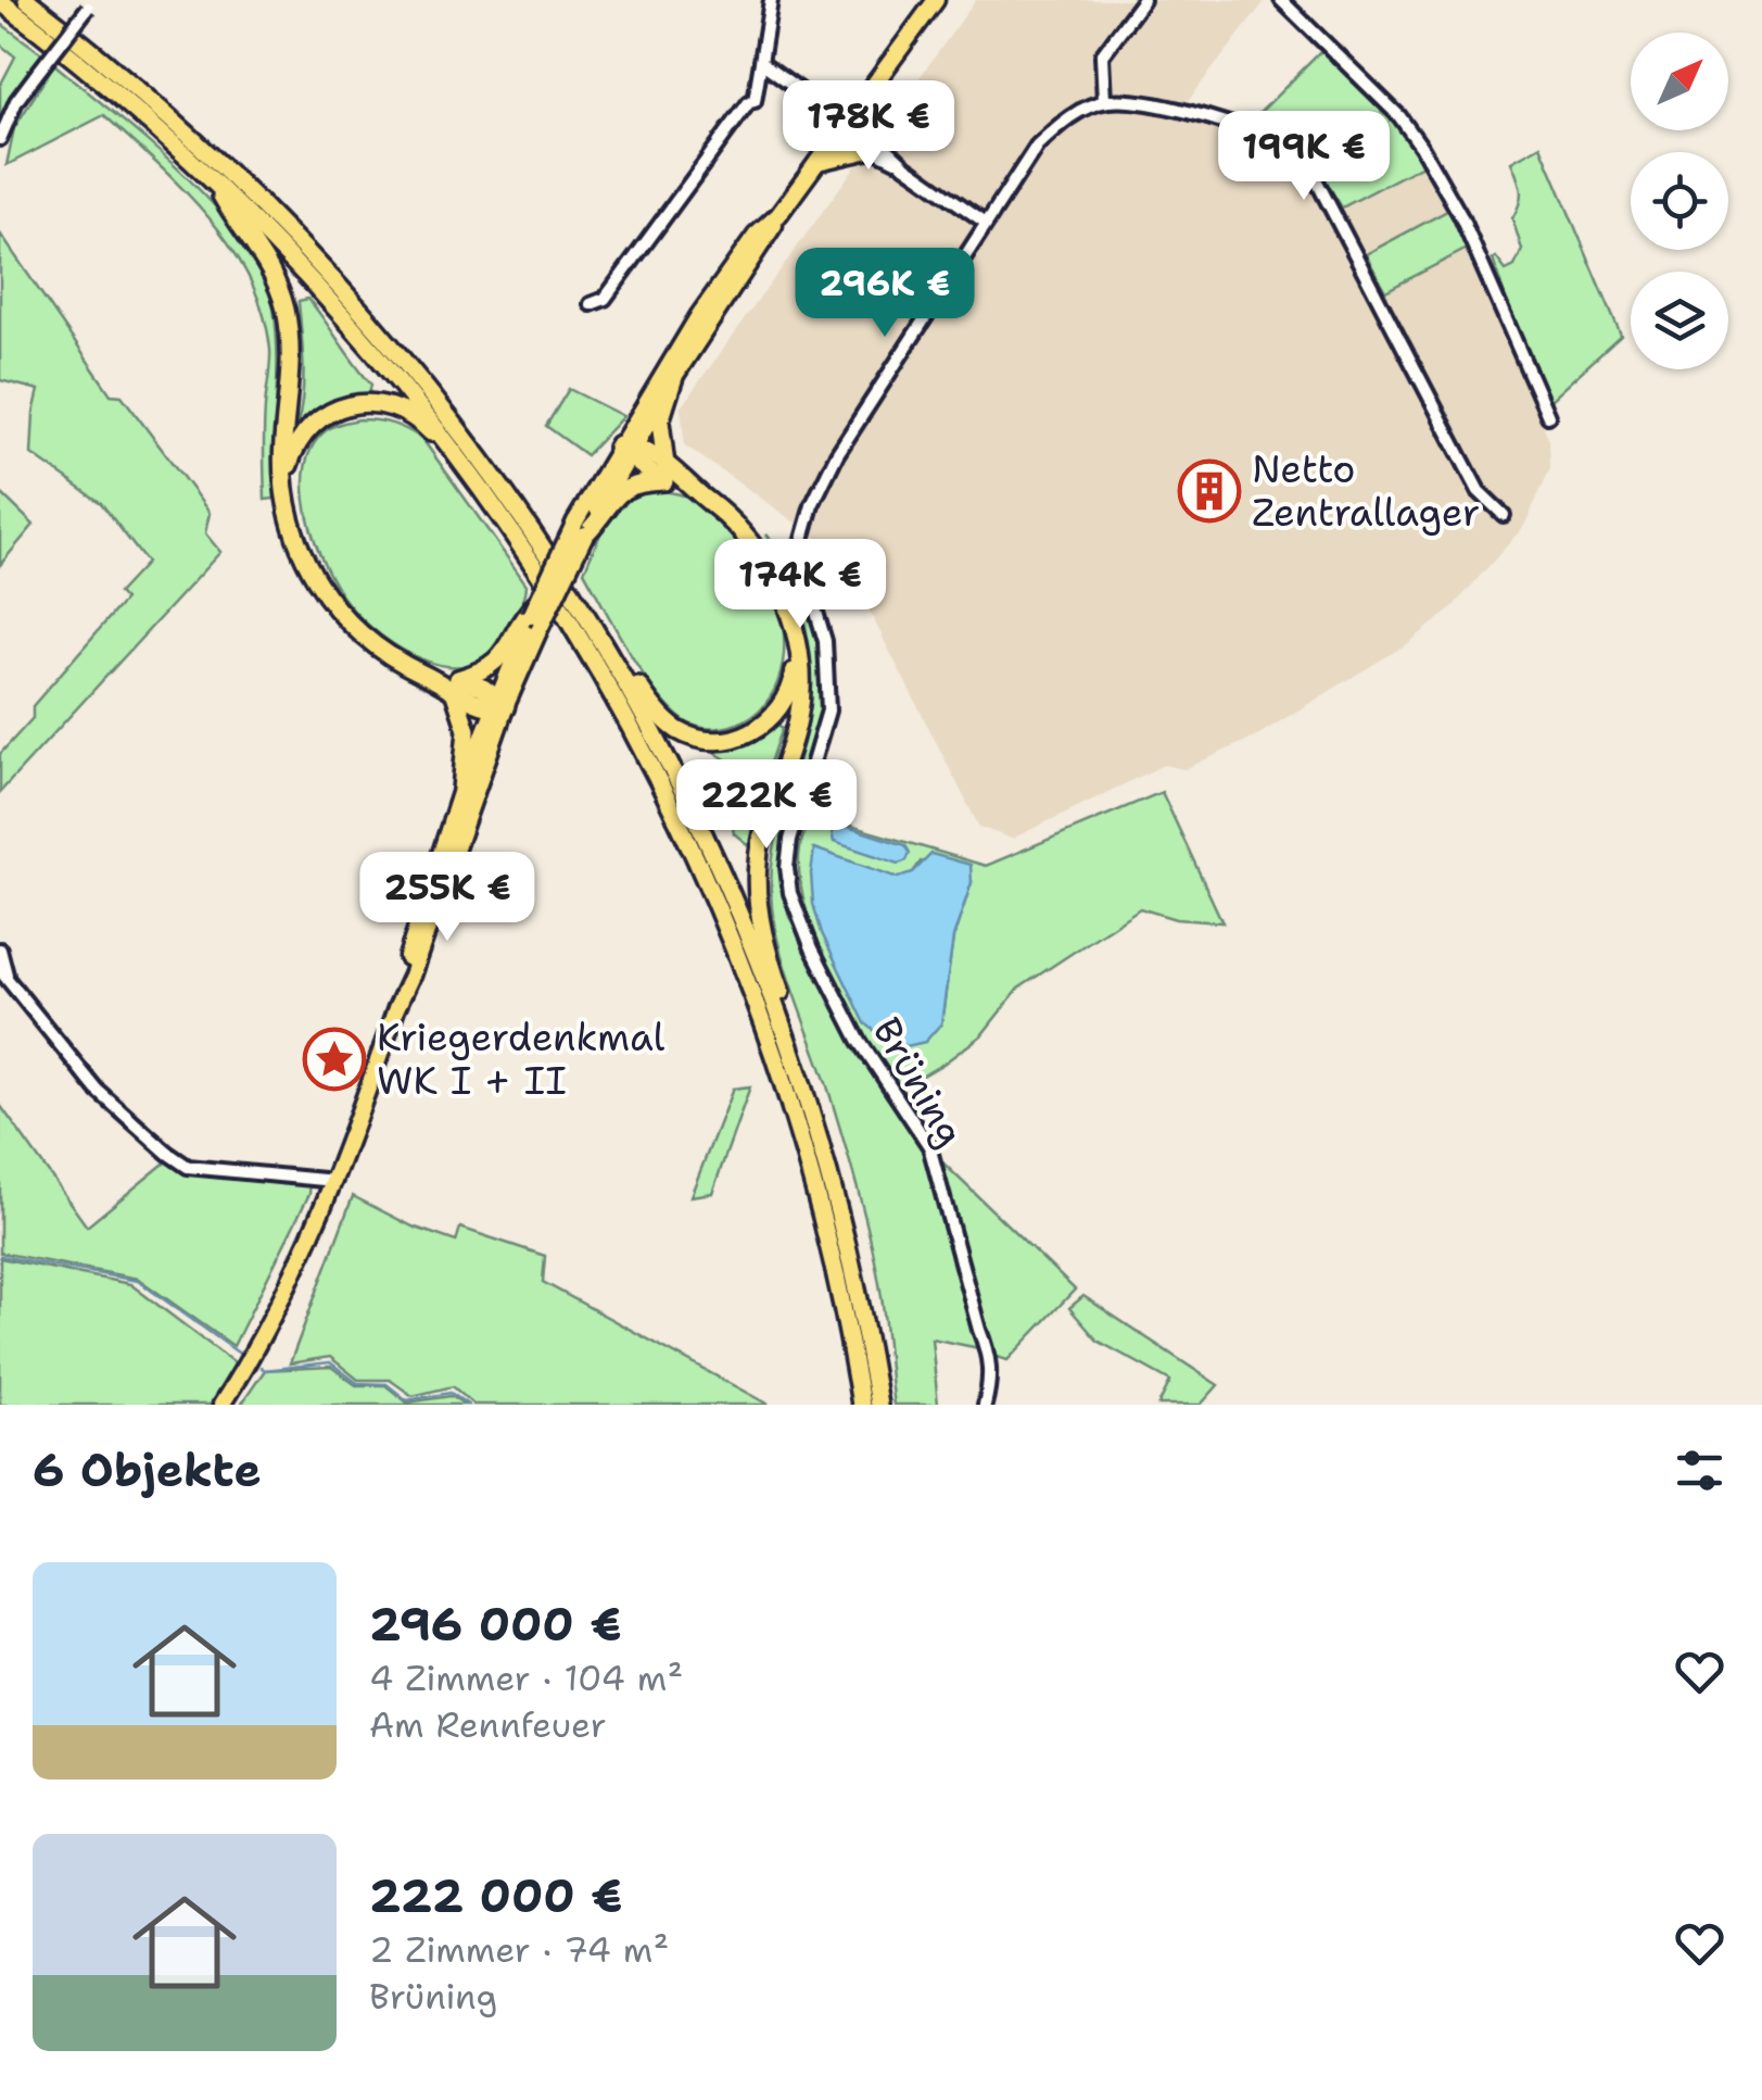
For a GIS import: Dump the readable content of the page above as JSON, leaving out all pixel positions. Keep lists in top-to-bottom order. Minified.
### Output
{"streets":{"street":["Brüning"]},"places":{"building":["Netto Zentrallager"],"place":["Kriegerdenkmal WK I + II"]},"north":"top right","page":{"price":["178K €","199K €","296K €","174K €","222K €","255K €"],"heading":"6 Objekte","list":[{"name":"296 000 €","note":"4 Zimmer · 104 m² · Am Rennfeuer"},{"name":"222 000 €","note":"2 Zimmer · 74 m² · Brüning"}]}}
